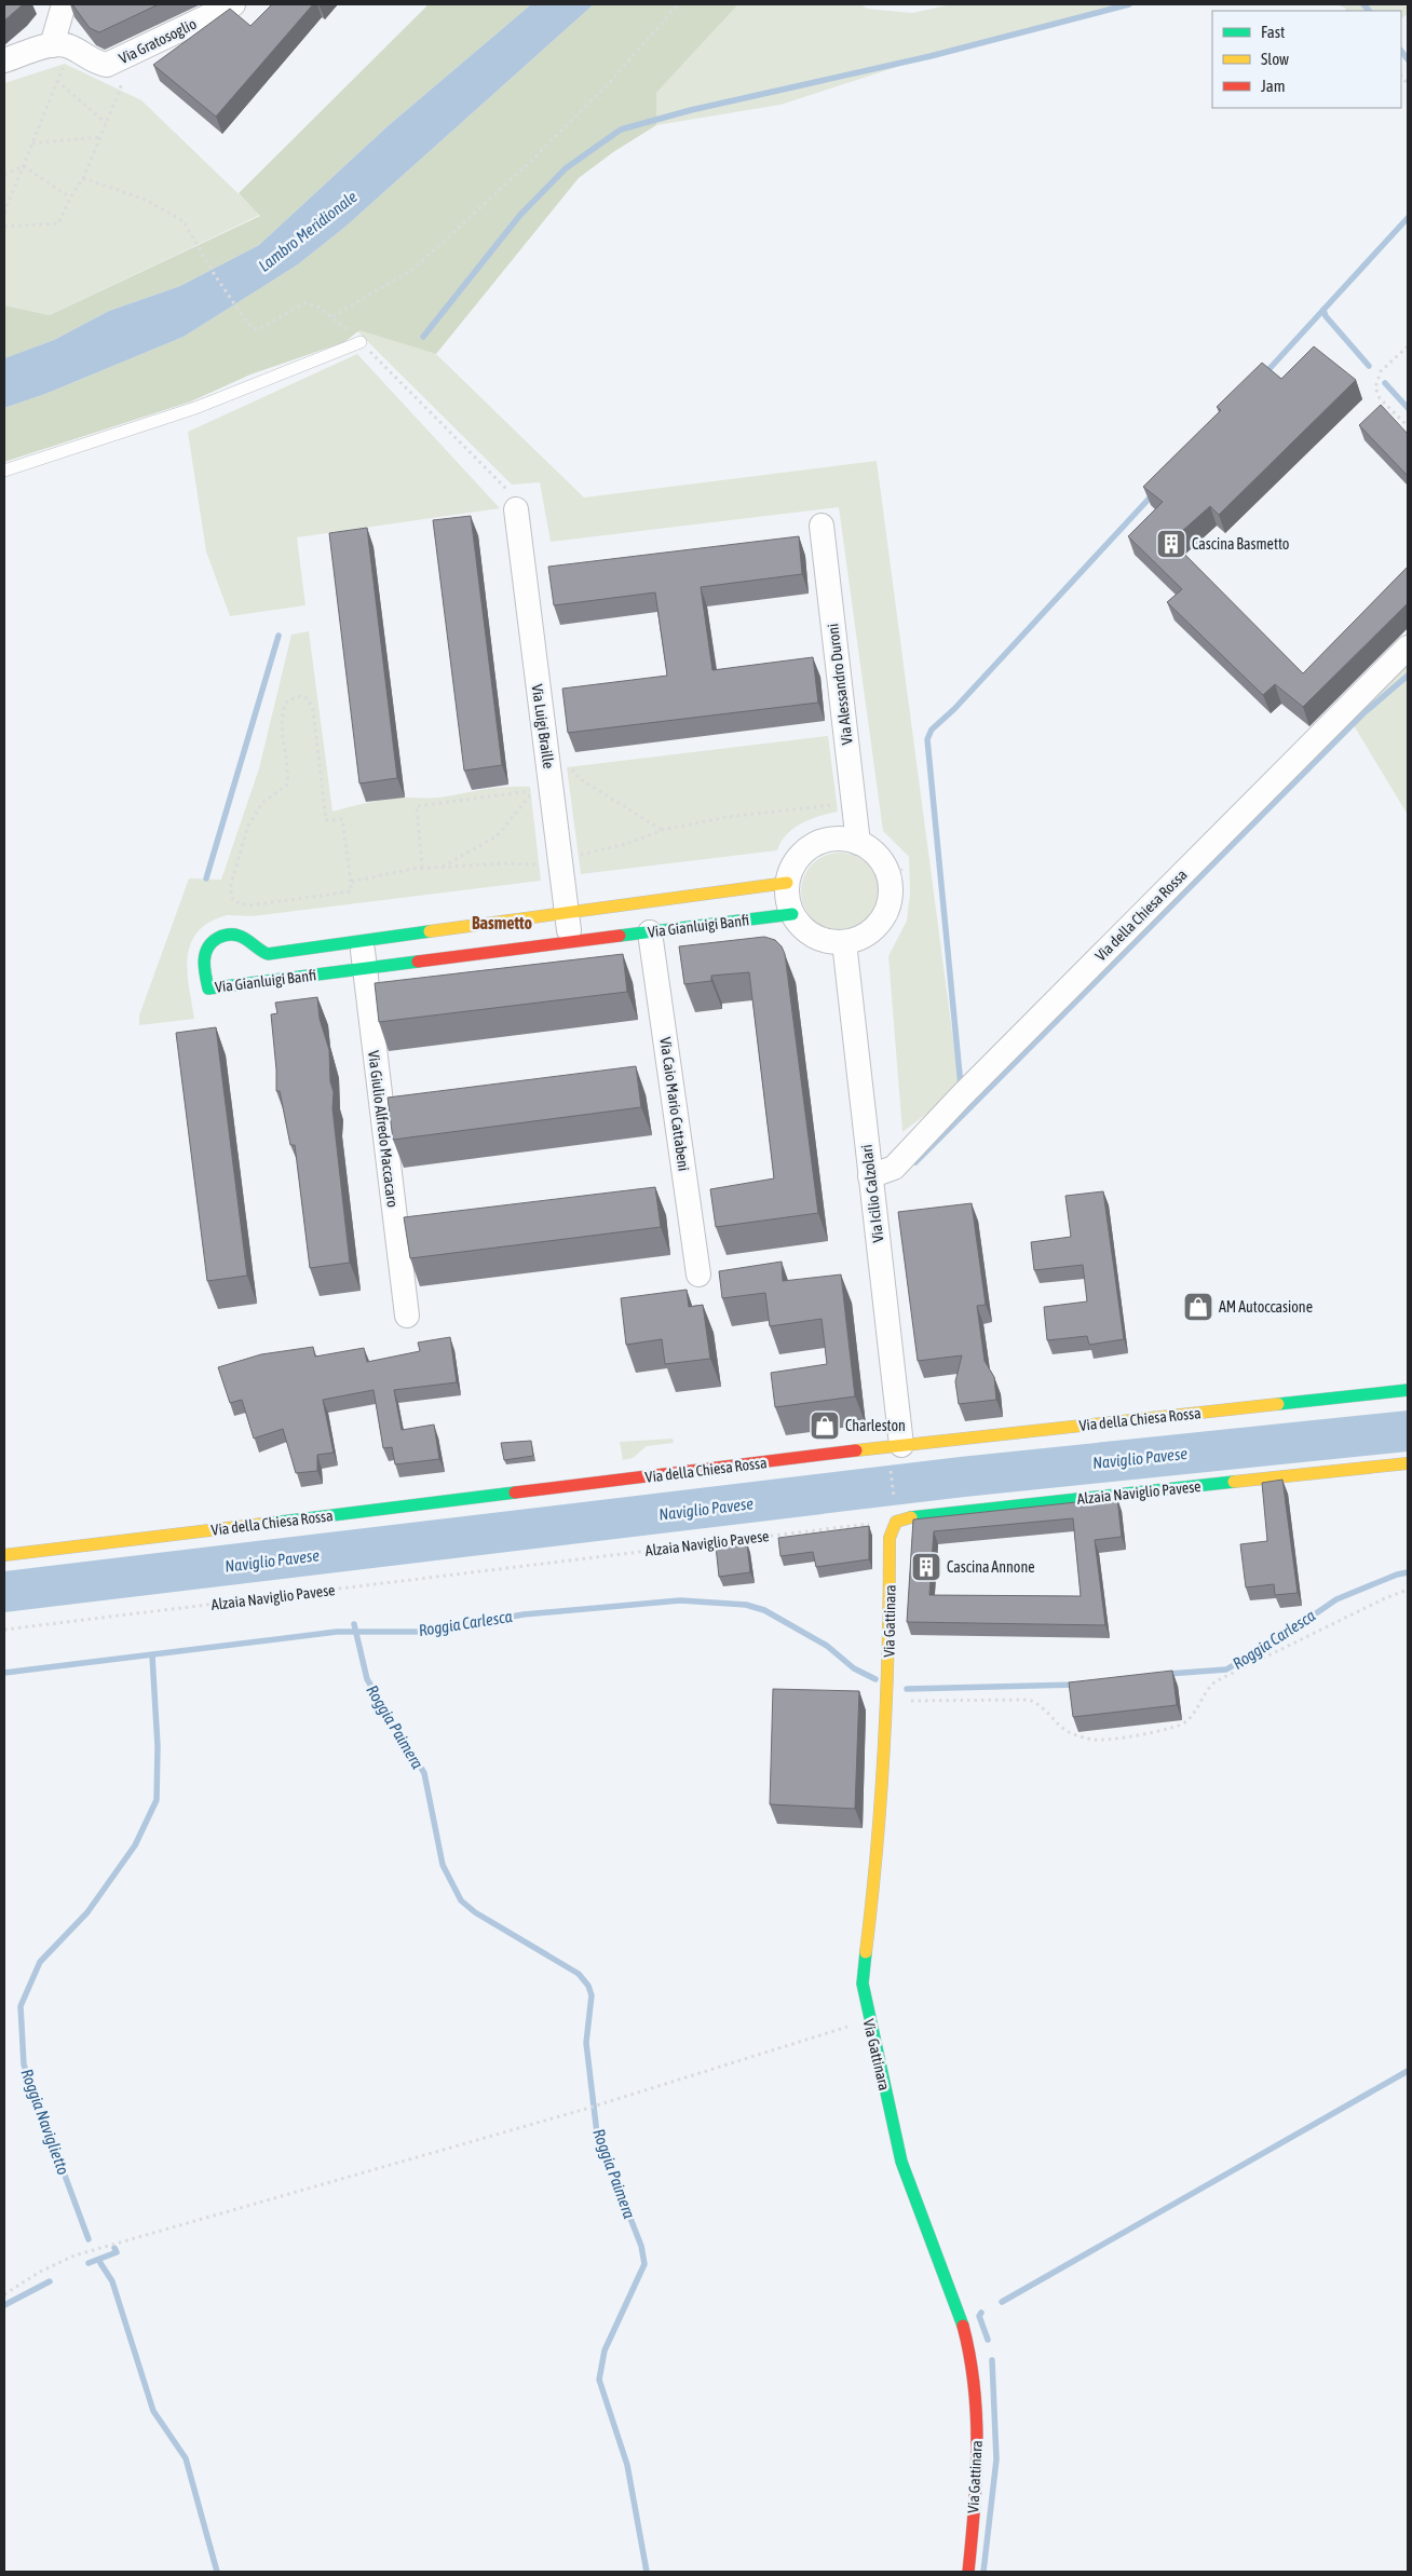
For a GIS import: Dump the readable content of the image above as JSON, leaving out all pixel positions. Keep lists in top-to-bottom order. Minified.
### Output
{"streets":{"street":["Via Gratosoglio","Via Alessandro Duroni","Via Luigi Braille","Via della Chiesa Rossa","Via Gianluigi Banfi","Via Caio Mario Cattabeni","Via Giulio Alfredo Maccacaro","Via Icilio Calzolari","Alzaia Naviglio Pavese","Via Gattinara"]},"crossings":[["Via Alessandro Duroni","Via Gianluigi Banfi"],["Via Alessandro Duroni","Via Icilio Calzolari"],["Via Luigi Braille","Via Gianluigi Banfi"],["Via della Chiesa Rossa","Via Icilio Calzolari"],["Via Gianluigi Banfi","Via Caio Mario Cattabeni"],["Via Gianluigi Banfi","Via Giulio Alfredo Maccacaro"],["Via Gianluigi Banfi","Via Icilio Calzolari"],["Alzaia Naviglio Pavese","Via Gattinara"]],"districts":["Basmetto"],"water":["Lambro Meridionale","Naviglio Pavese","Roggia Carlesca","Roggia Paimera","Roggia Naviglietto"],"places":{"building":["Cascina Basmetto","Cascina Annone"],"shop":["AM Autoccasione","Charleston"]},"legend":["Fast","Slow","Jam"]}
